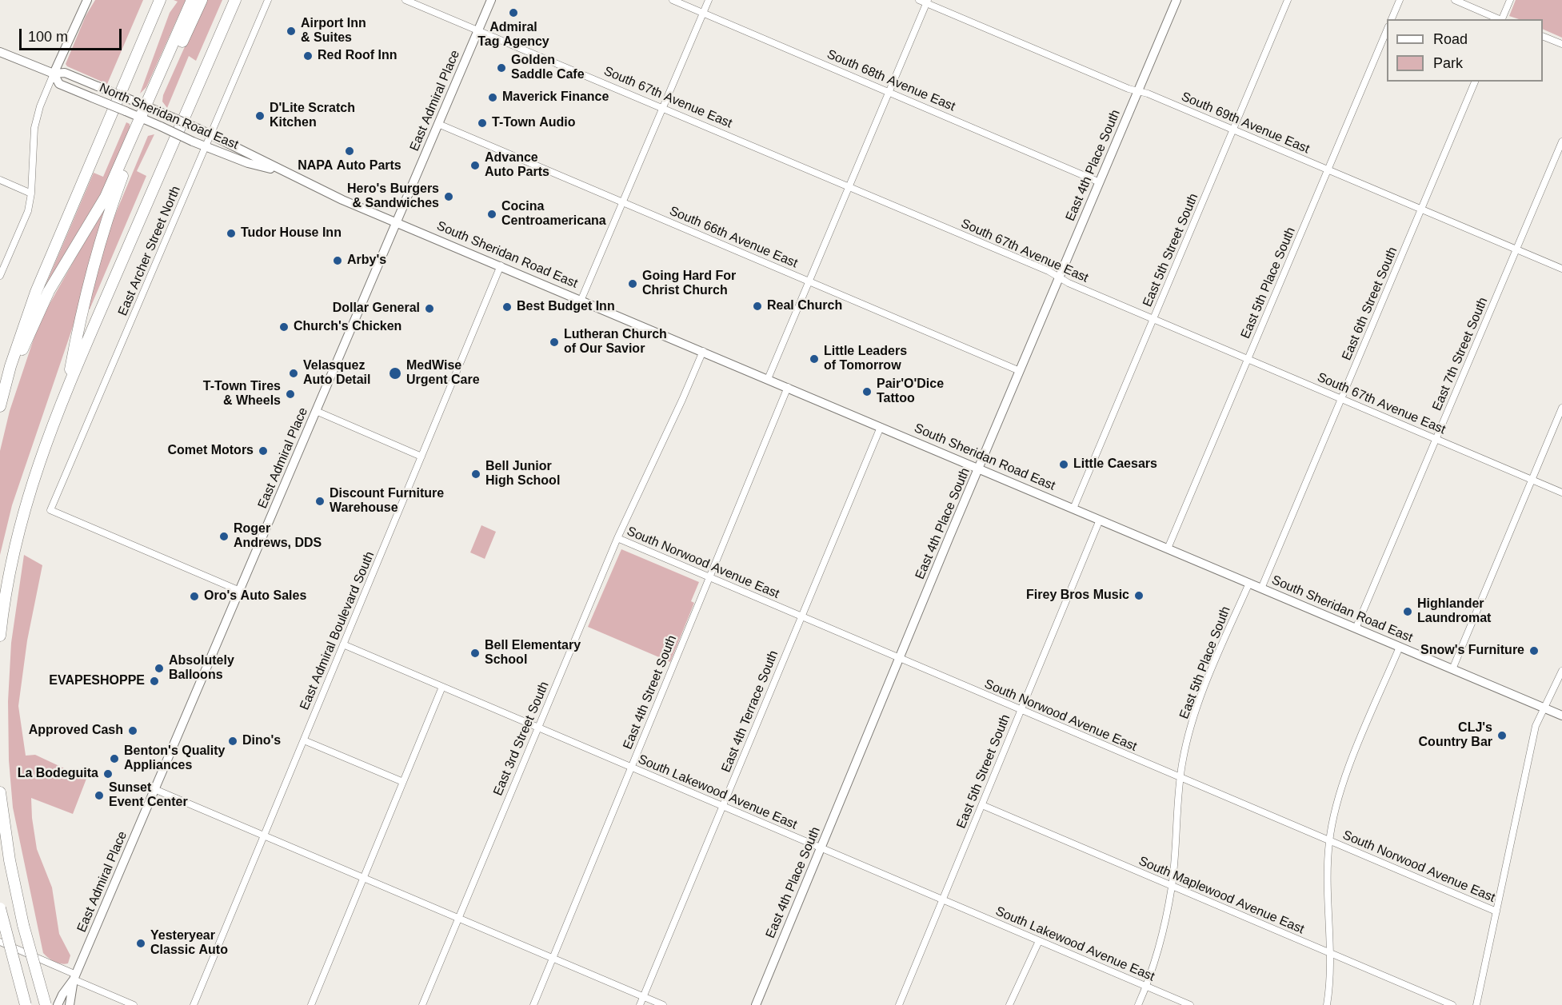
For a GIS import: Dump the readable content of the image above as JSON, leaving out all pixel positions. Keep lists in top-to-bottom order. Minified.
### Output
{"streets":{"main road":["East Admiral Place","North Sheridan Road East","East 4th Place South","South Sheridan Road East"],"street":["South 68th Avenue East","South 67th Avenue East","South 69th Avenue East","South 66th Avenue East","East 5th Street South","East Archer Street North","East 5th Place South","East 6th Street South","East 7th Street South","South Norwood Avenue East","East Admiral Boulevard South","East 4th Street South","East 4th Terrace South","East 3rd Street South","South Lakewood Avenue East","South Maplewood Avenue East"]},"crossings":[["South 68th Avenue East","East 4th Place South"],["South 67th Avenue East","East Admiral Place"],["South 67th Avenue East","East 4th Place South"],["South 67th Avenue East","East 5th Street South"],["South 67th Avenue East","East 5th Place South"],["South 67th Avenue East","East 6th Street South"],["South 67th Avenue East","East 7th Street South"],["East Admiral Place","North Sheridan Road East"],["East Admiral Place","South 66th Avenue East"],["East Admiral Place","East Archer Street North"],["East Admiral Place","South Sheridan Road East"],["North Sheridan Road East","East Archer Street North"],["North Sheridan Road East","South Sheridan Road East"],["South 69th Avenue East","East 4th Place South"],["South 69th Avenue East","East 5th Street South"],["South 69th Avenue East","East 5th Place South"],["South 69th Avenue East","East 6th Street South"],["South 69th Avenue East","East 7th Street South"],["East 4th Place South","South 66th Avenue East"],["East 4th Place South","South Sheridan Road East"],["East 4th Place South","South Norwood Avenue East"],["East 4th Place South","South Lakewood Avenue East"],["East 5th Street South","South Sheridan Road East"],["East 5th Street South","South Norwood Avenue East"],["East 5th Street South","South Lakewood Avenue East"],["East 5th Street South","South Maplewood Avenue East"],["South Sheridan Road East","East 5th Place South"],["South Sheridan Road East","East 6th Street South"],["South Sheridan Road East","East 7th Street South"],["South Sheridan Road East","East Admiral Boulevard South"],["South Sheridan Road East","East 4th Street South"],["South Sheridan Road East","East 4th Terrace South"],["South Sheridan Road East","East 3rd Street South"],["East 5th Place South","South Norwood Avenue East"],["East 5th Place South","South Lakewood Avenue East"],["East 5th Place South","South Maplewood Avenue East"],["South Norwood Avenue East","East 4th Street South"],["South Norwood Avenue East","East 4th Terrace South"],["South Norwood Avenue East","East 3rd Street South"],["East Admiral Boulevard South","South Lakewood Avenue East"],["East 4th Street South","South Lakewood Avenue East"],["East 4th Terrace South","South Lakewood Avenue East"],["East 3rd Street South","South Lakewood Avenue East"]],"places":["Admiral Tag Agency","Airport Inn & Suites","Red Roof Inn","Golden Saddle Cafe","Maverick Finance","D'Lite Scratch Kitchen","T-Town Audio","NAPA Auto Parts","Advance Auto Parts","Hero's Burgers & Sandwiches","Cocina Centroamericana","Tudor House Inn","Arby's","Going Hard For Christ Church","Real Church","Best Budget Inn","Dollar General","Church's Chicken","Lutheran Church of Our Savior","Little Leaders of Tomorrow","Velasquez Auto Detail","MedWise Urgent Care","Pair'O'Dice Tattoo","T-Town Tires & Wheels","Comet Motors","Little Caesars","Bell Junior High School","Discount Furniture Warehouse","Roger Andrews, DDS","Firey Bros Music","Oro's Auto Sales","Highlander Laundromat","Snow's Furniture","Bell Elementary School","Absolutely Balloons","EVAPESHOPPE","Approved Cash","CLJ's Country Bar","Dino's","Benton's Quality Appliances","La Bodeguita","Sunset Event Center","Yesteryear Classic Auto"],"legend":["Road","Park"],"scale_bar":"100 m"}
